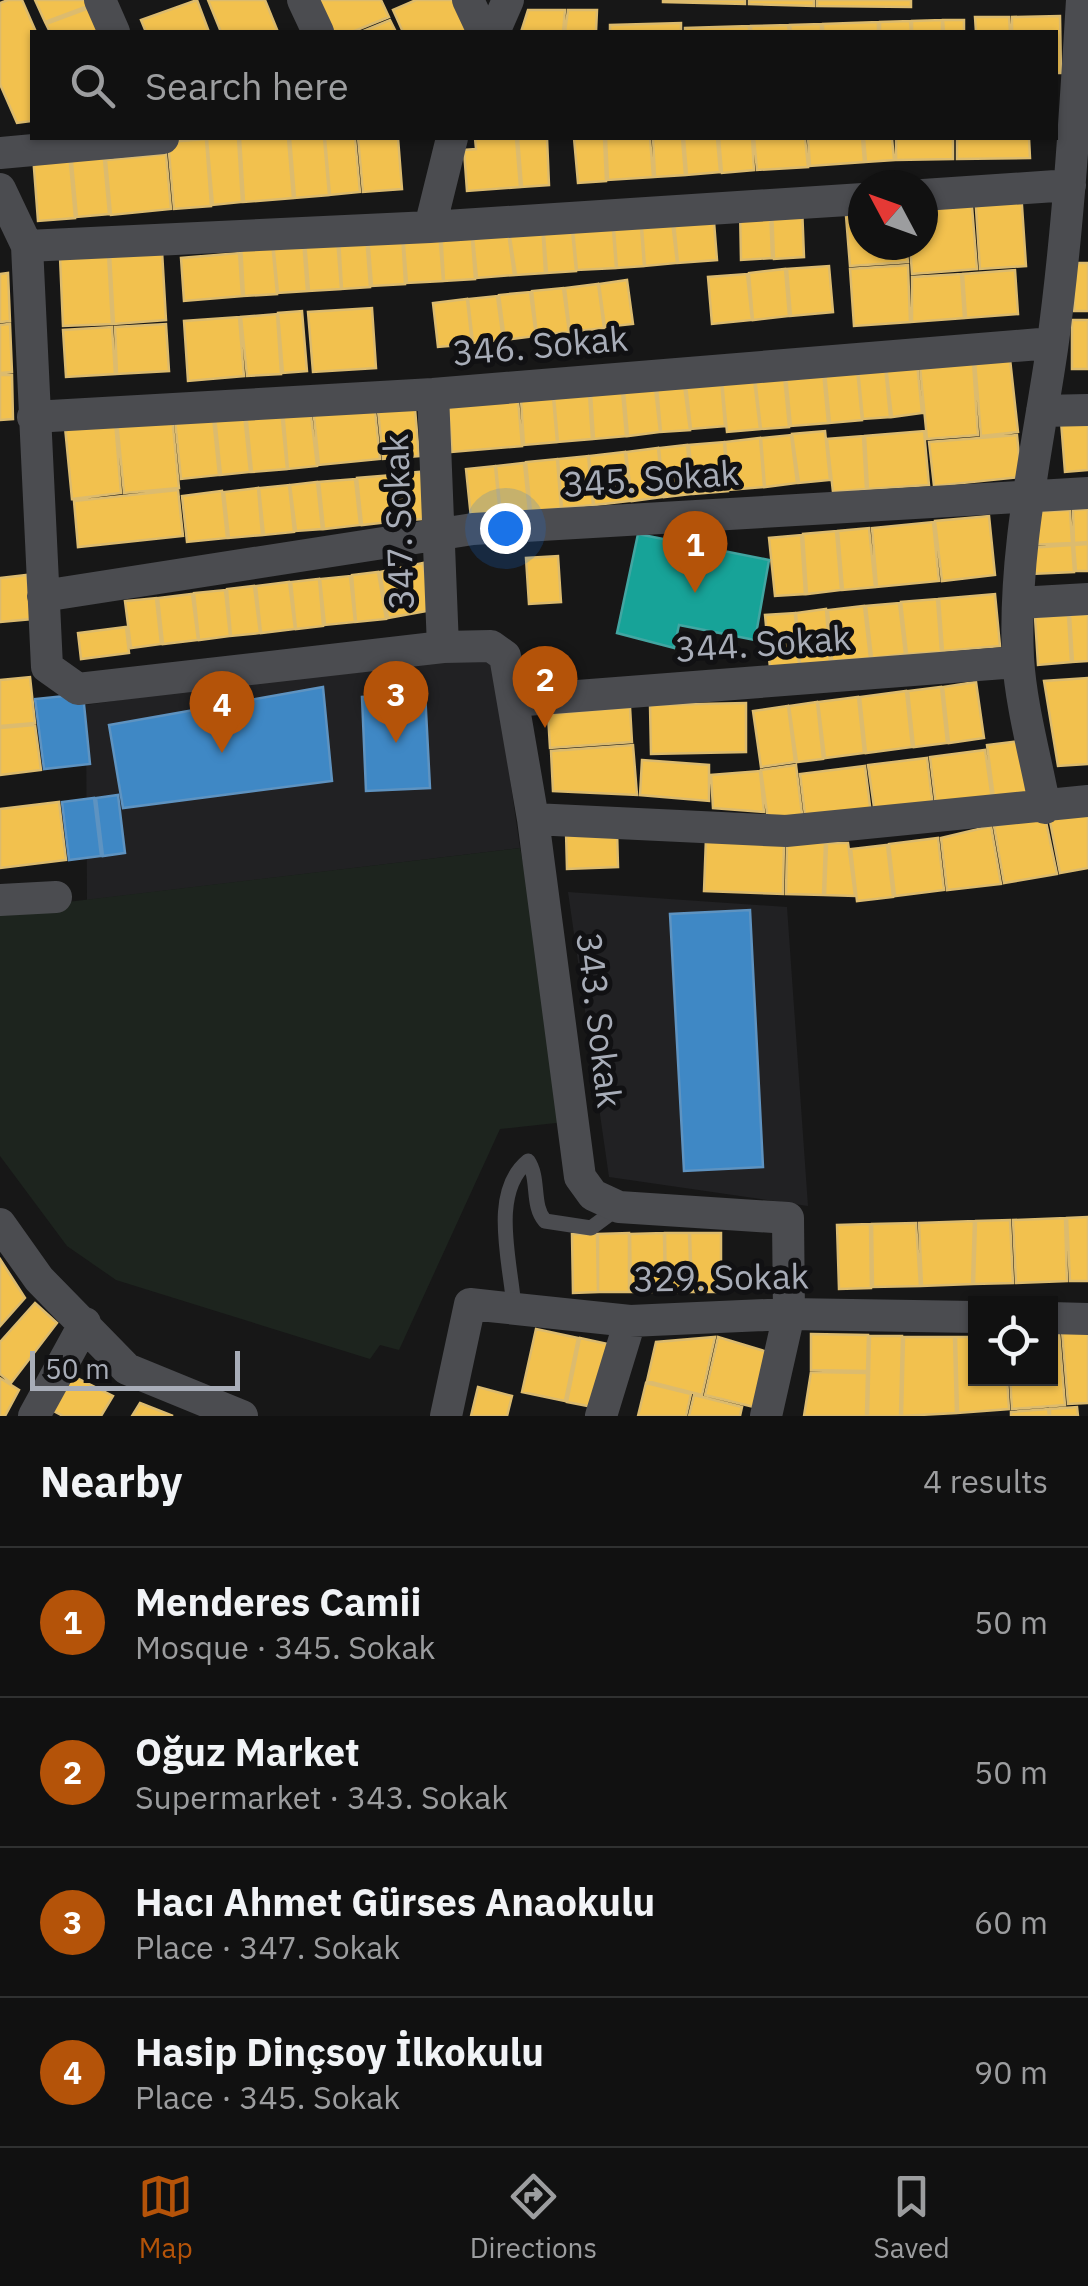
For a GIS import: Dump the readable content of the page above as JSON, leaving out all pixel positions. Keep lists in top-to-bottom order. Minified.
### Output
{"streets":{"street":["346. Sokak","345. Sokak","347. Sokak","344. Sokak","343. Sokak","329. Sokak"]},"crossings":[["346. Sokak","347. Sokak"],["345. Sokak","347. Sokak"],["347. Sokak","343. Sokak"],["344. Sokak","343. Sokak"]],"scale_bar":"50 m","north":"top left","page":{"search":"Search here","pins":["1","2","3","4"],"scale":"50 m","heading":["Nearby","4 results"],"list":[{"mark":"1","name":"Menderes Camii","note":"Mosque · 345. Sokak","value":"50 m"},{"mark":"2","name":"Oğuz Market","note":"Supermarket · 343. Sokak","value":"50 m"},{"mark":"3","name":"Hacı Ahmet Gürses Anaokulu","note":"Place · 347. Sokak","value":"60 m"},{"mark":"4","name":"Hasip Dinçsoy İlkokulu","note":"Place · 345. Sokak","value":"90 m"}],"nav":["Map","Directions","Saved"]}}
